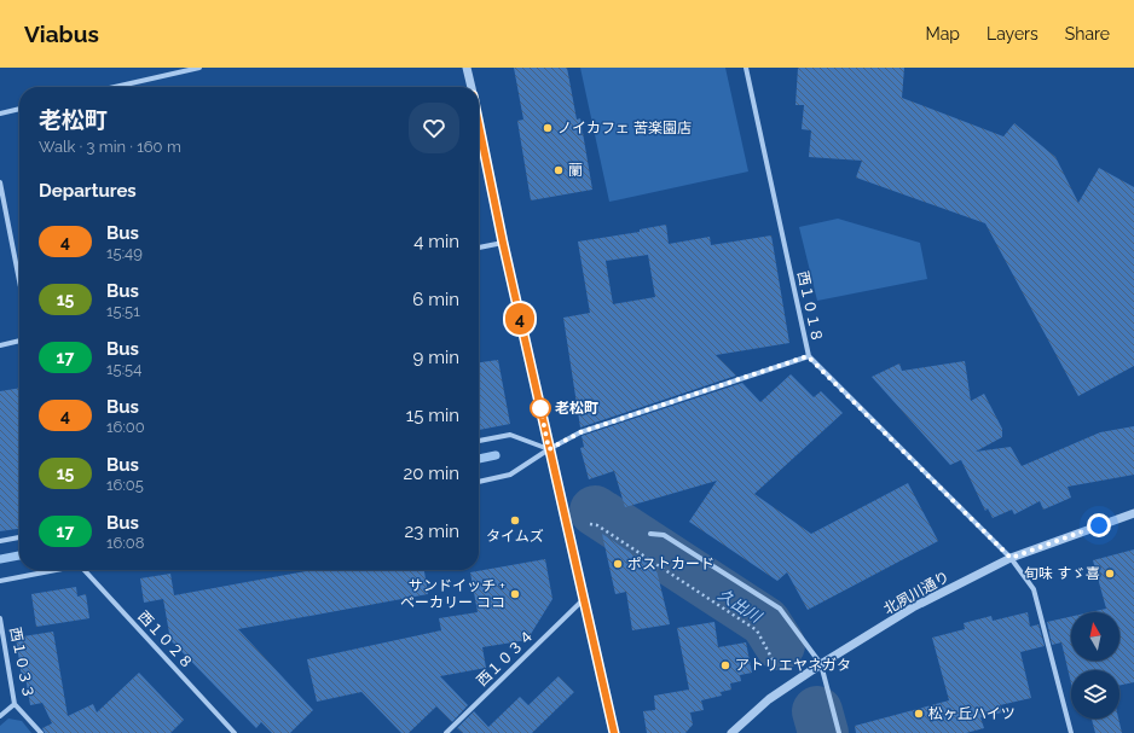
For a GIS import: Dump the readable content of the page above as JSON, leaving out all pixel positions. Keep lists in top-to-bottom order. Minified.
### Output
{"streets":{"street":["西１０１８","北夙川通り","西１０２８","西１０３４","西１０３３"]},"crossings":[["西１０１８","北夙川通り"]],"water":["久出川"],"places":["ノイカフェ 苦楽園店","蘭","老松町","タイムズ","ポストカード","旬味 すゞ喜","サンドイッチ + ベーカリー ココ","アトリエヤネガタ","松ヶ丘ハイツ"],"lines":["bus line 4"],"north":"top","page":{"header":"Viabus","nav":["Map","Layers","Share"],"on_map":"4","heading":[["老松町","Walk · 3 min · 160 m"],"Departures"],"list":[{"mark":"4","name":"Bus","note":"15:49","value":"4 min"},{"mark":"15","name":"Bus","note":"15:51","value":"6 min"},{"mark":"17","name":"Bus","note":"15:54","value":"9 min"},{"mark":"4","name":"Bus","note":"16:00","value":"15 min"},{"mark":"15","name":"Bus","note":"16:05","value":"20 min"},{"mark":"17","name":"Bus","note":"16:08","value":"23 min"}]}}
